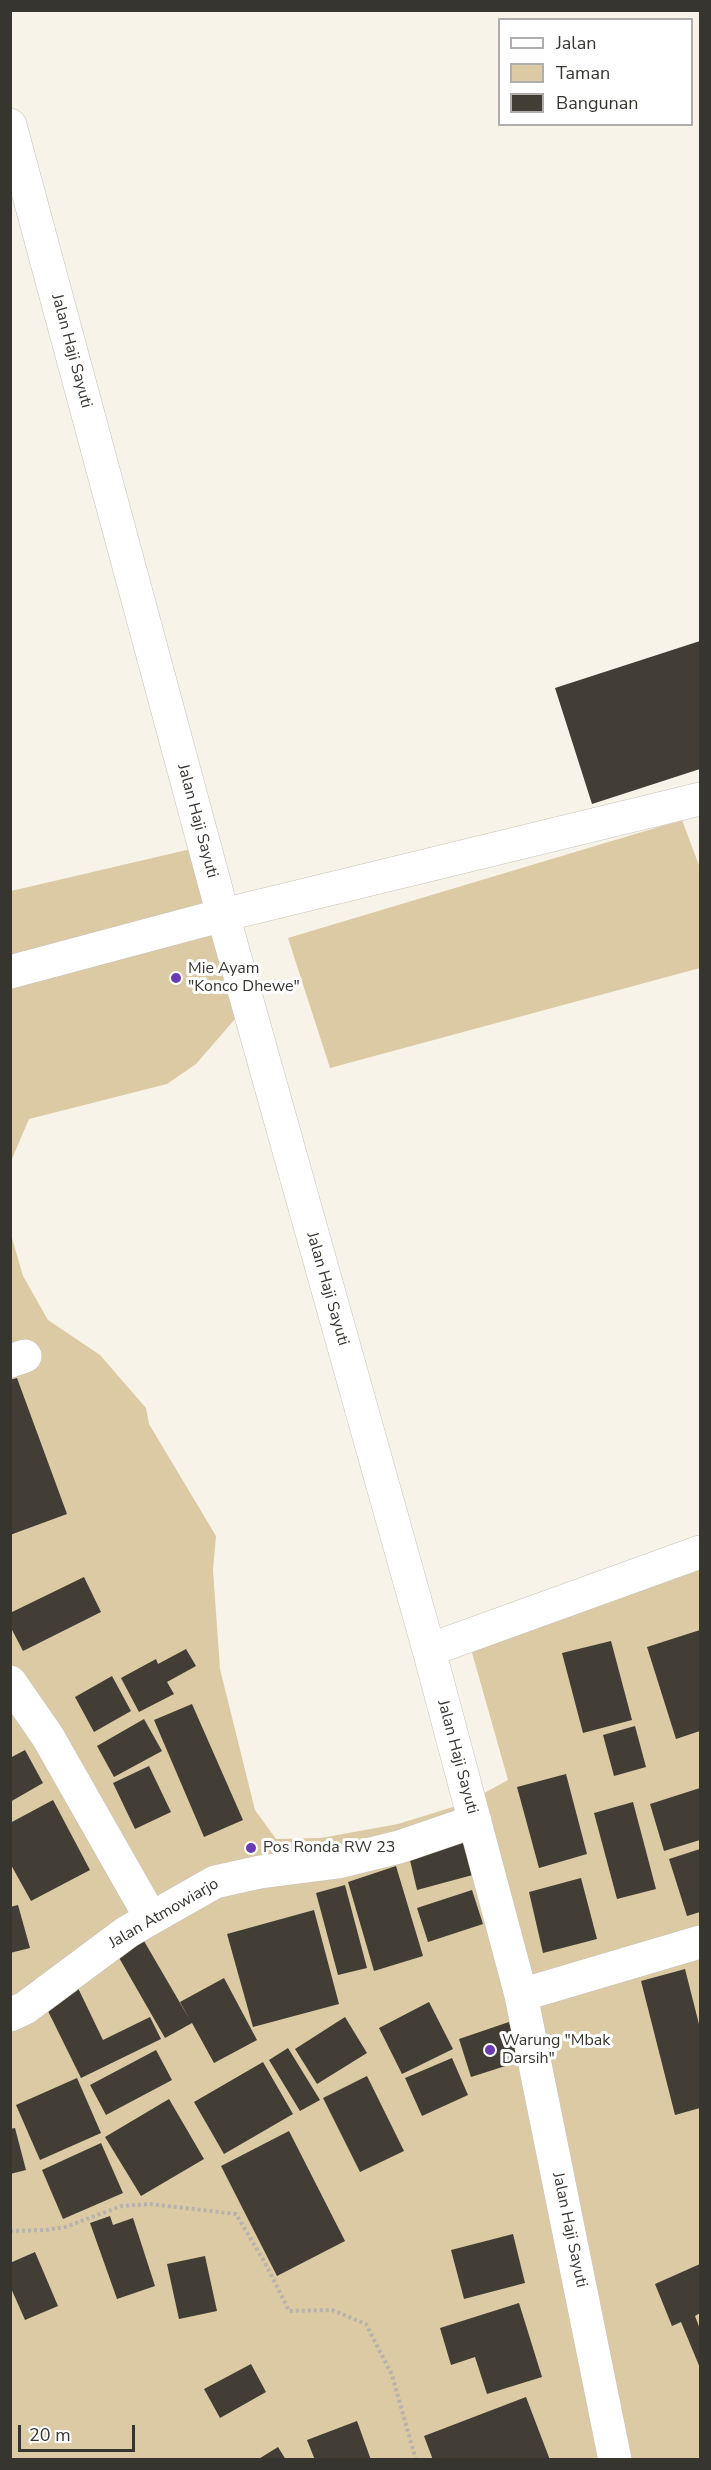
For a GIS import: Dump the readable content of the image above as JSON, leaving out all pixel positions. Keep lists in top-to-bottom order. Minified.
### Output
{"streets":{"street":["Jalan Haji Sayuti","Jalan Atmowiarjo"]},"crossings":[["Jalan Haji Sayuti","Jalan Atmowiarjo"]],"places":["Mie Ayam \"Konco Dhewe\"","Pos Ronda RW 23","Warung \"Mbak Darsih\""],"legend":["Jalan","Taman","Bangunan"],"scale_bar":"20 m"}
